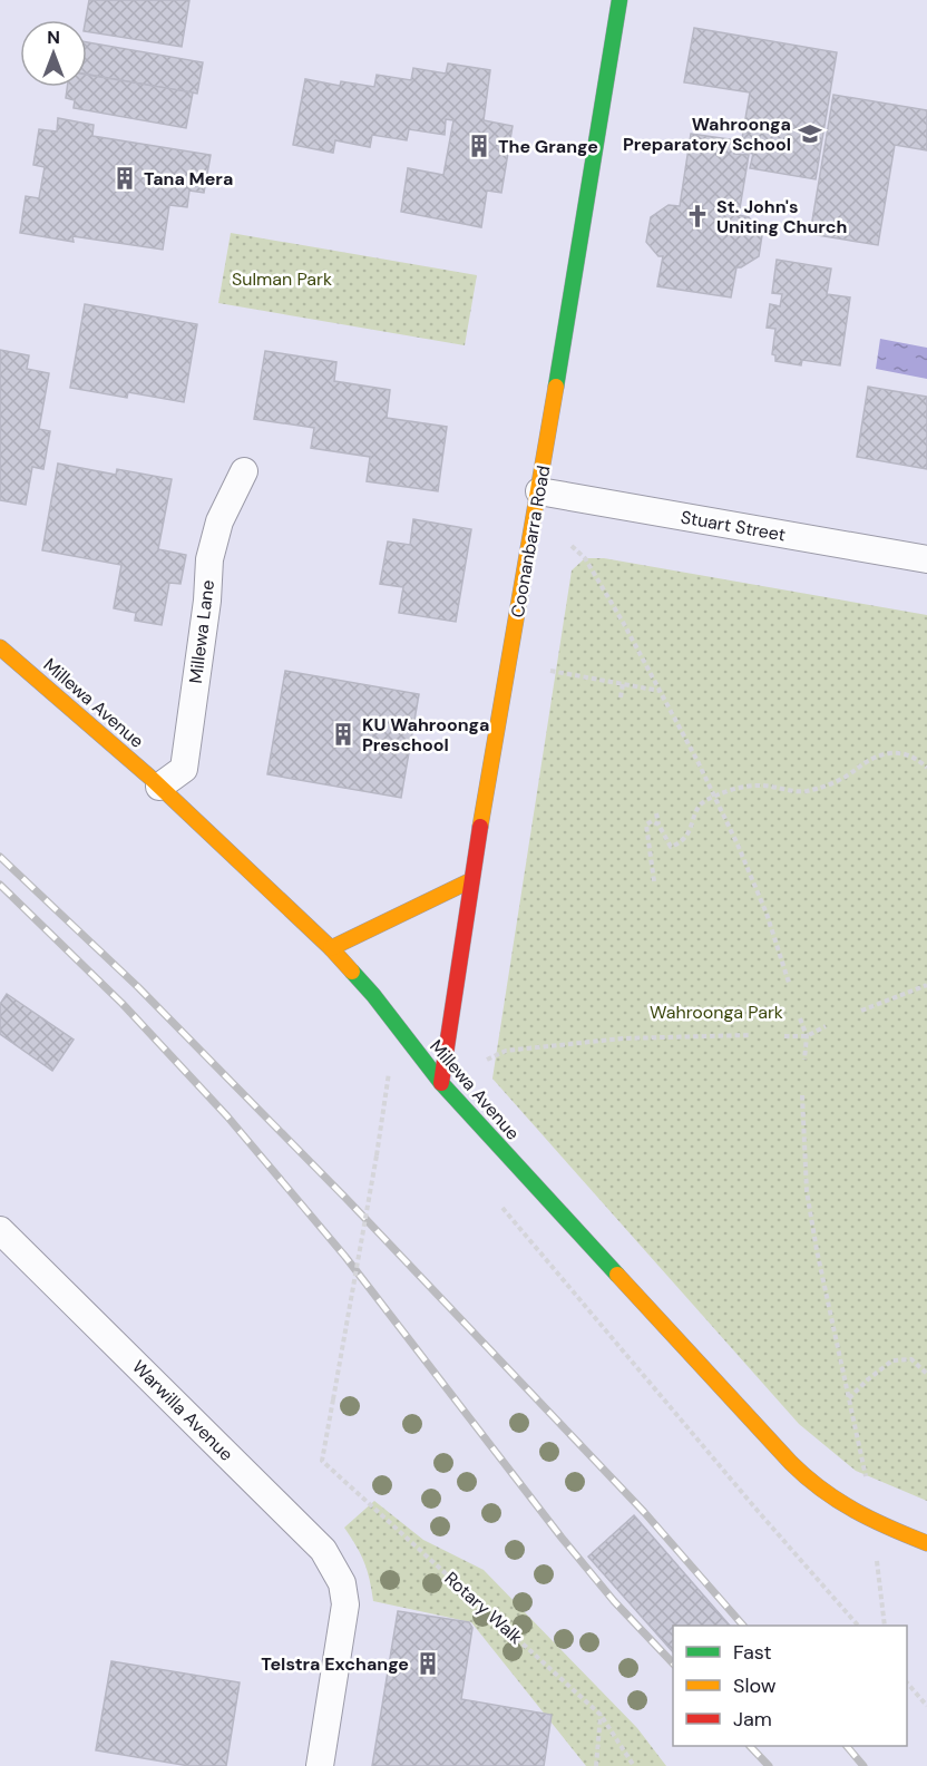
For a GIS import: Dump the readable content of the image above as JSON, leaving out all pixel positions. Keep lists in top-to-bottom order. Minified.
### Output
{"streets":{"street":["Stuart Street","Coonanbarra Road","Millewa Lane","Millewa Avenue","Warwilla Avenue"],"path":["Rotary Walk"]},"crossings":[["Stuart Street","Coonanbarra Road"],["Coonanbarra Road","Millewa Avenue"],["Millewa Lane","Millewa Avenue"]],"parks":["Sulman Park","Wahroonga Park"],"places":{"school or university":["Wahroonga Preparatory School"],"building":["The Grange","Tana Mera","KU Wahroonga Preschool","Telstra Exchange"],"church":["St. John's Uniting Church"]},"legend":["Fast","Slow","Jam"],"north":"top"}
